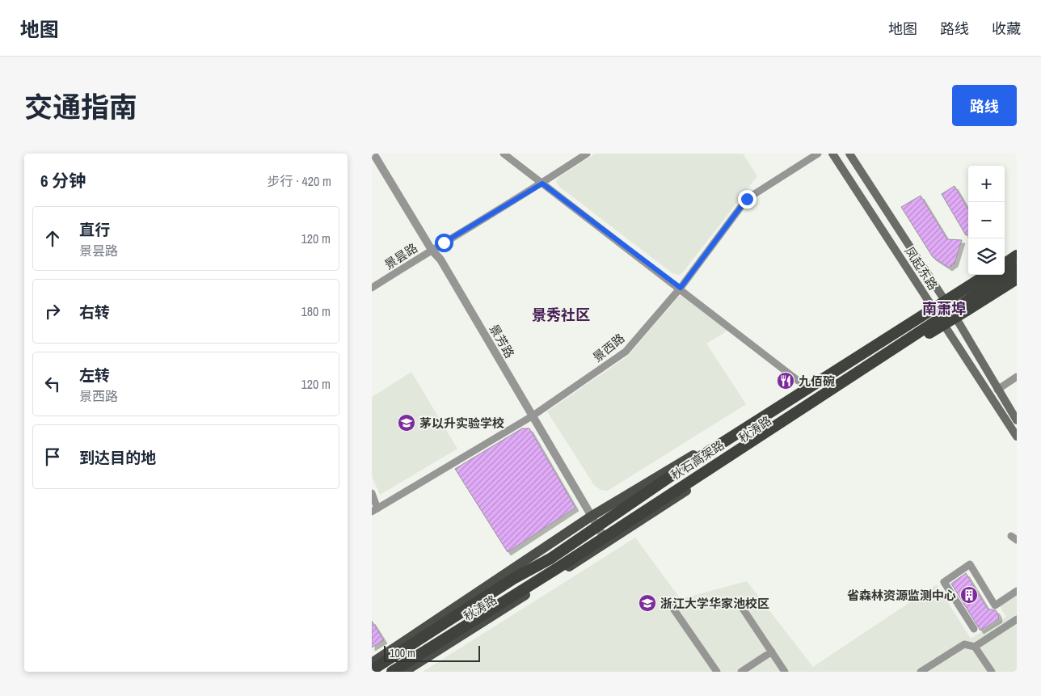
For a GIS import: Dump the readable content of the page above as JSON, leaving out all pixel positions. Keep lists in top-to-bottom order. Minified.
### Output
{"streets":{"highway":["秋石高架路"],"main road":["凤起东路","秋涛路"],"street":["景昙路","景芳路","景西路"]},"crossings":[["景昙路","景芳路"],["凤起东路","秋涛路"],["景芳路","景西路"],["景芳路","秋涛路"]],"districts":["南萧埠","景秀社区"],"places":{"restaurant":["九佰碗"],"school or university":["茅以升实验学校","浙江大学华家池校区"],"building":["省森林资源监测中心"]},"scale_bar":"100 m","page":{"header":"地图","nav":["地图","路线","收藏"],"title":"交通指南","buttons":"路线","heading":["6 分钟","步行 · 420 m"],"map_buttons":["+","−"],"list":[["直行","景昙路","120 m"],["右转","180 m"],["左转","景西路","120 m"],"到达目的地"],"scale":"100 m"}}
